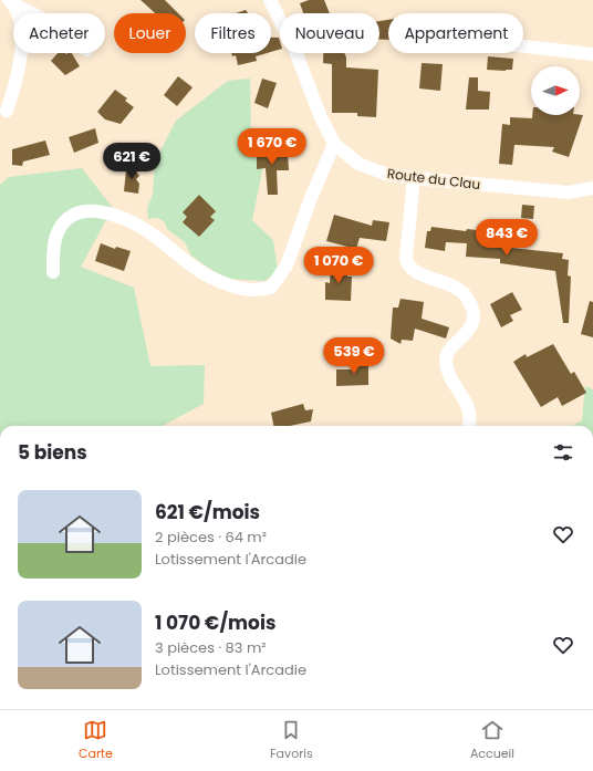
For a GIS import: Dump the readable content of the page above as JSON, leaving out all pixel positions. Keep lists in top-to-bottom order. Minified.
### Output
{"streets":{"street":["Route du Clau"]},"north":"right","page":{"chip":["Acheter","Louer","Filtres","Nouveau","Appartement"],"price":["1 670 €","621 €","843 €","1 070 €","539 €"],"heading":"5 biens","list":[{"name":"621 €/mois","note":"2 pièces · 64 m² · Lotissement l'Arcadie"},{"name":"1 070 €/mois","note":"3 pièces · 83 m² · Lotissement l'Arcadie"}],"tabs":["Carte","Favoris","Accueil"]}}
